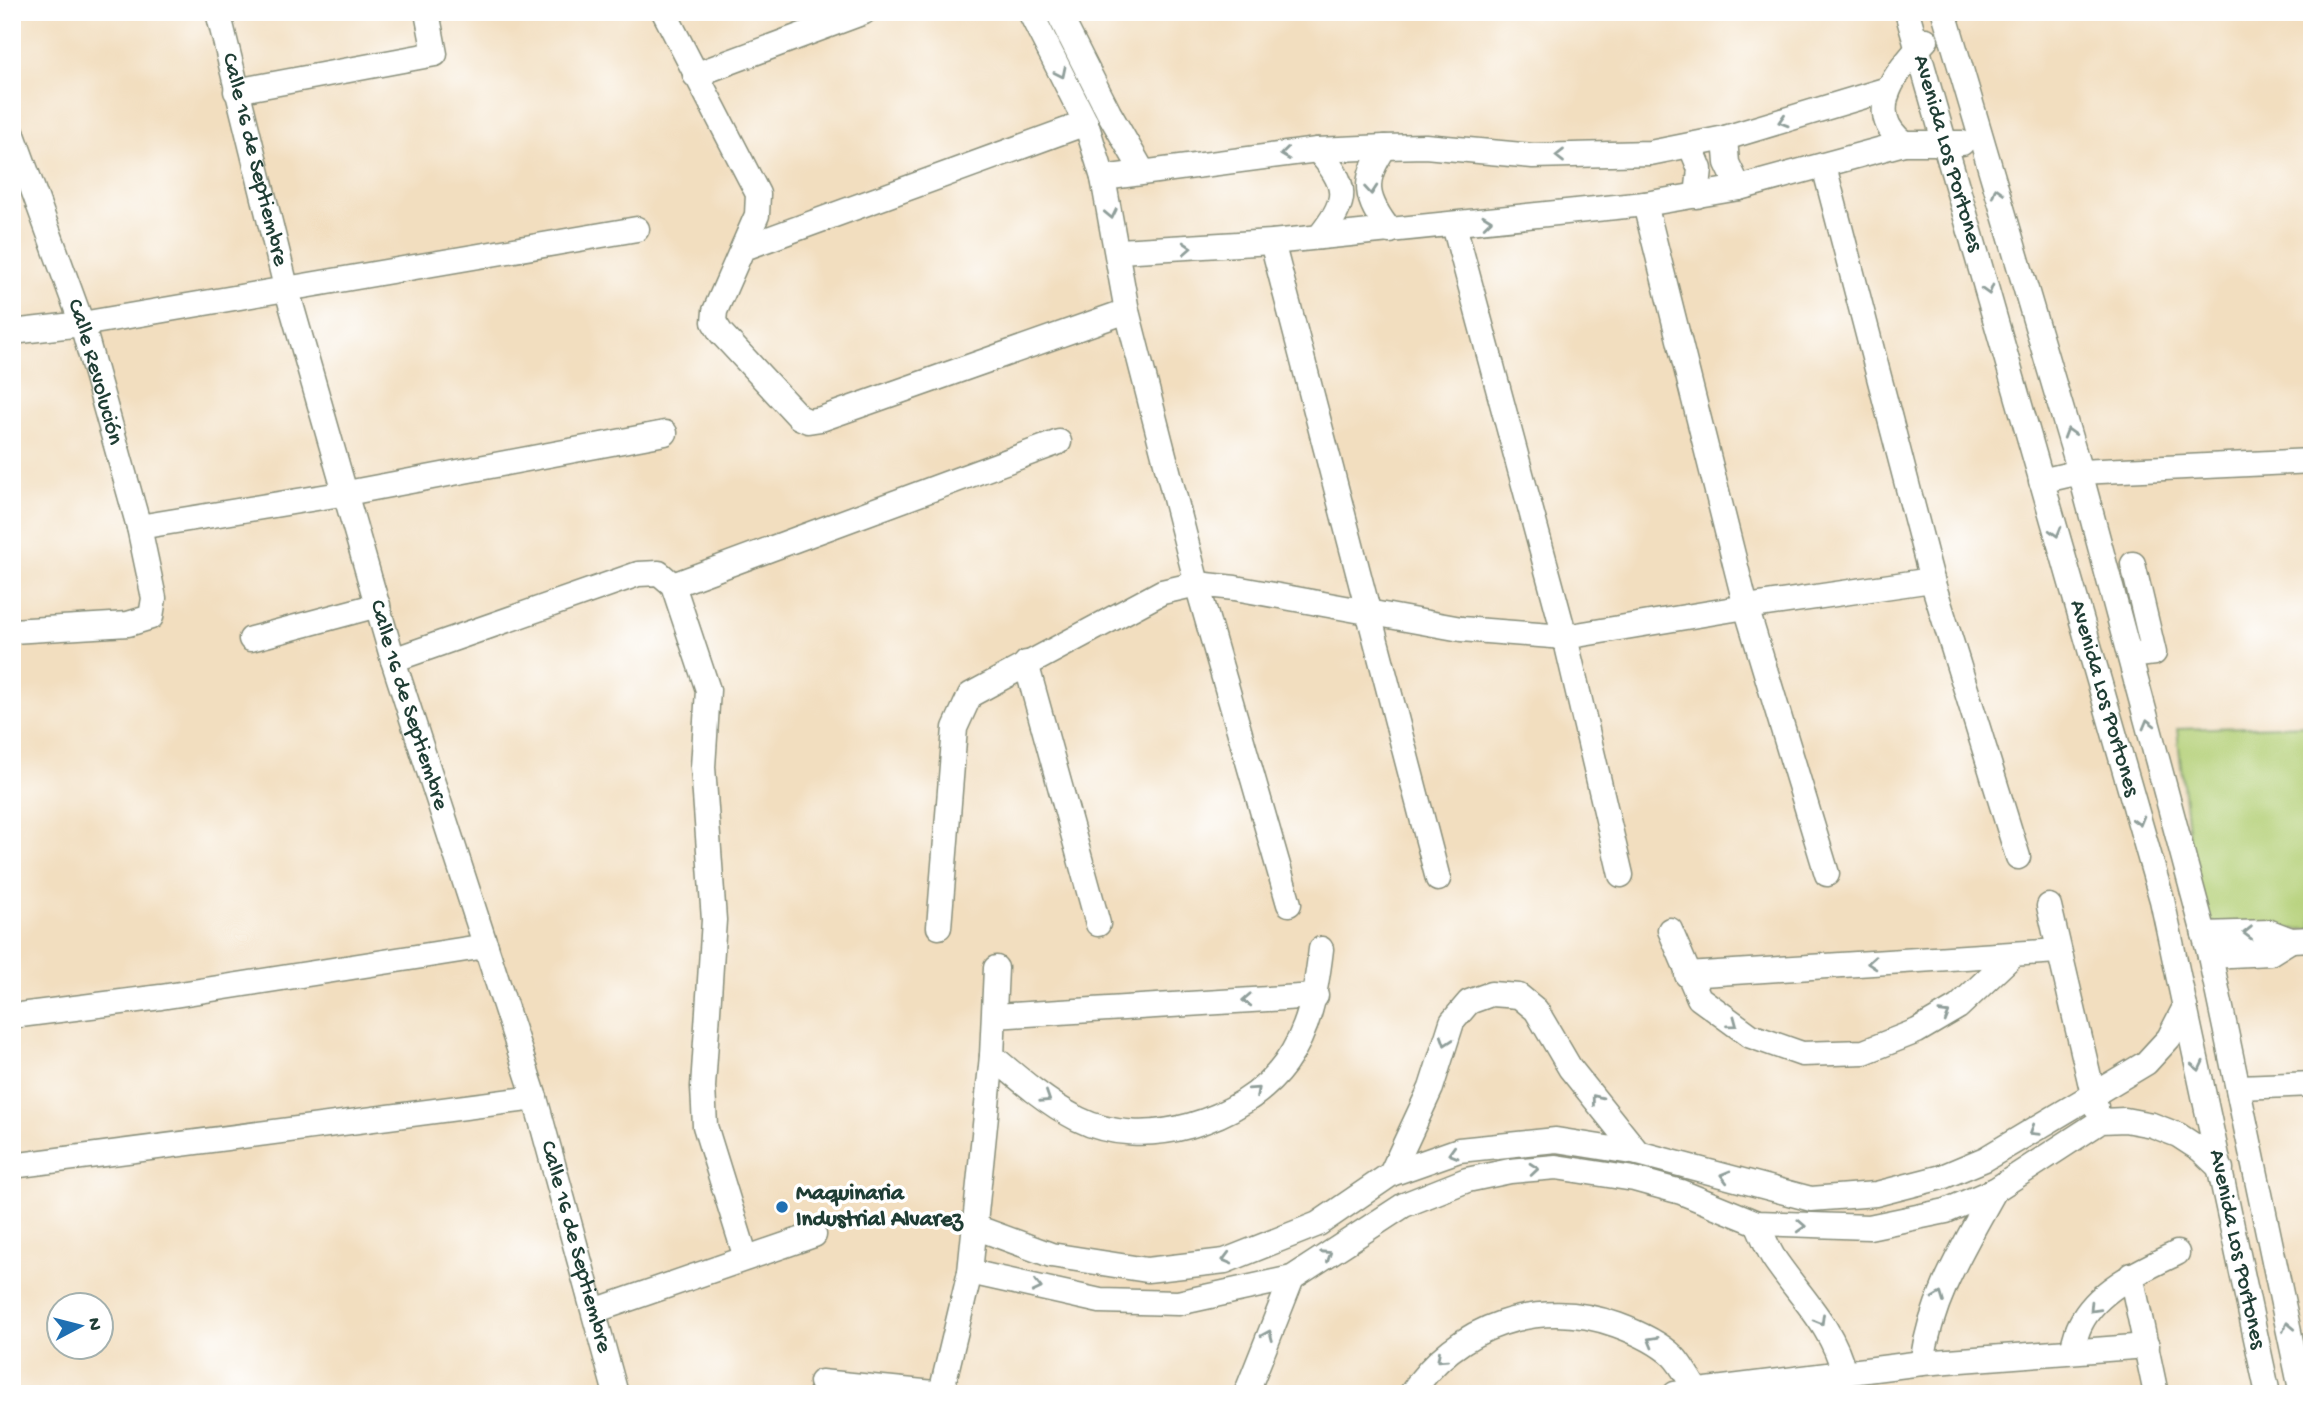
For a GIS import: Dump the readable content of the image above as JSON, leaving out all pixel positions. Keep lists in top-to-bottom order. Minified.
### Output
{"streets":{"street":["Avenida Los Portones","Calle 16 de Septiembre","Calle Revolución"]},"places":["Maquinaria Industrial Alvarez"],"north":"right"}
